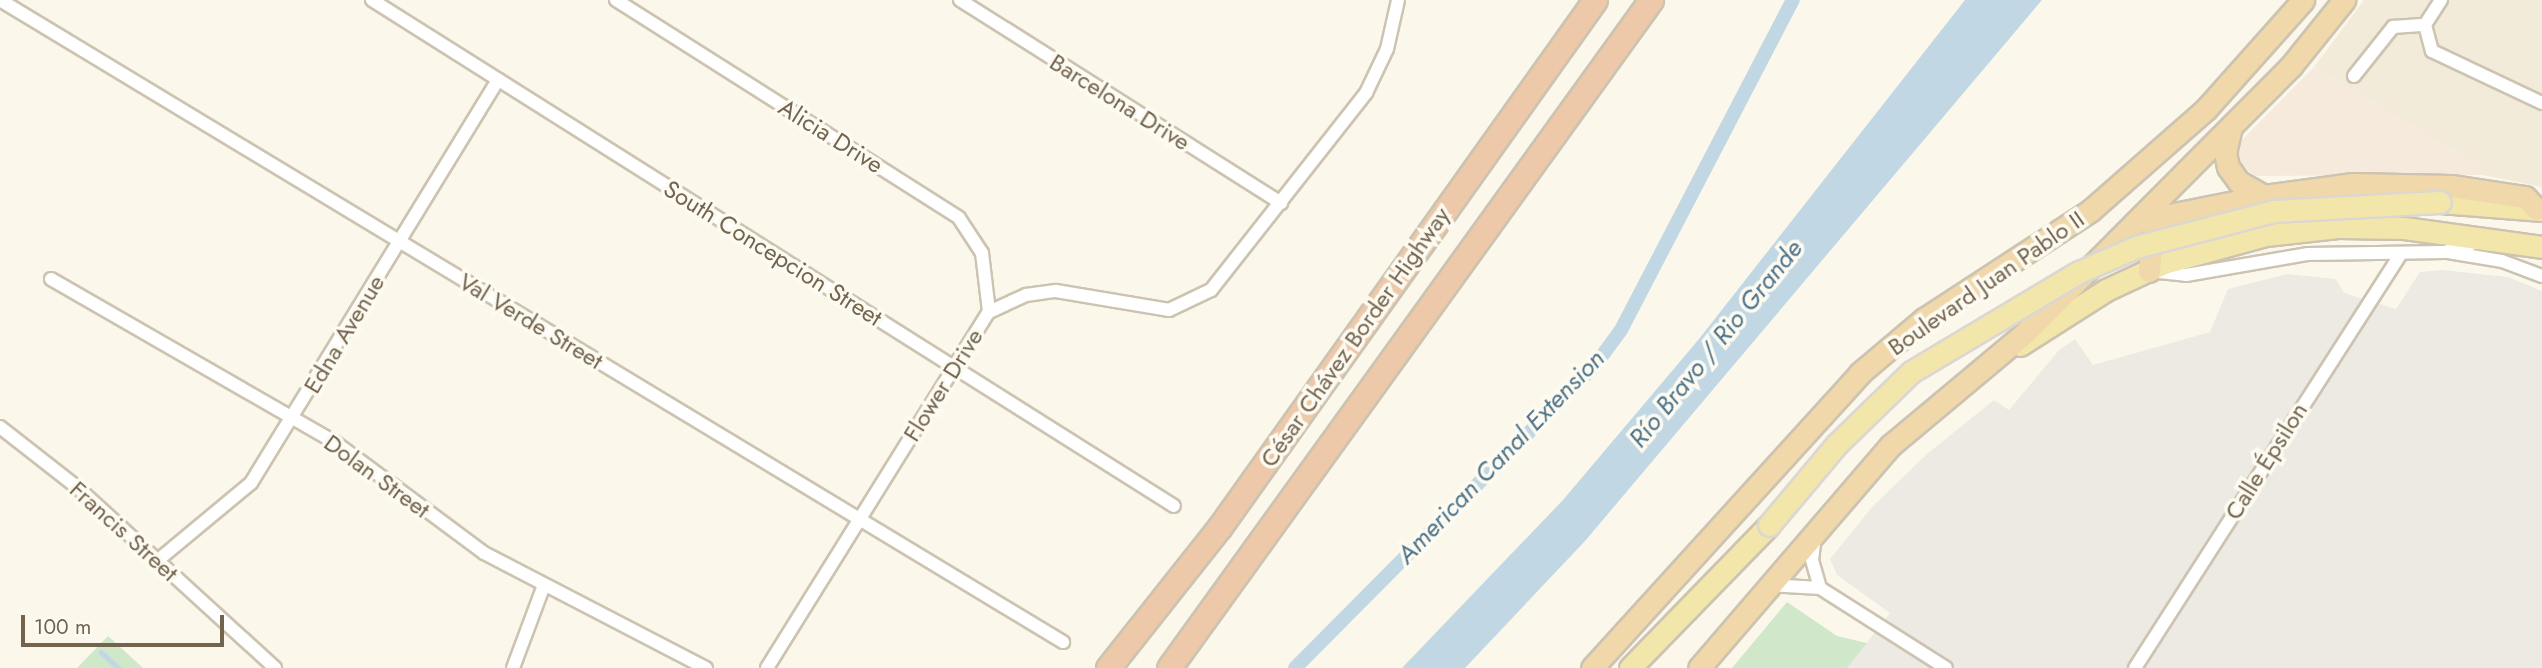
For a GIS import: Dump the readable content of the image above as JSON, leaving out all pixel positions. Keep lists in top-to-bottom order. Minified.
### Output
{"streets":{"highway":["Boulevard Juan Pablo II","César Chávez Border Highway"],"street":["Barcelona Drive","Alicia Drive","South Concepcion Street","Val Verde Street","Edna Avenue","Flower Drive","Calle Épsilon","Dolan Street","Francis Street"]},"crossings":[["Barcelona Drive","Flower Drive"],["Alicia Drive","Flower Drive"],["South Concepcion Street","Edna Avenue"],["South Concepcion Street","Flower Drive"],["Val Verde Street","Edna Avenue"],["Val Verde Street","Flower Drive"],["Edna Avenue","Dolan Street"],["Edna Avenue","Francis Street"]],"water":["Río Bravo / Rio Grande","American Canal Extension"],"scale_bar":"100 m"}
